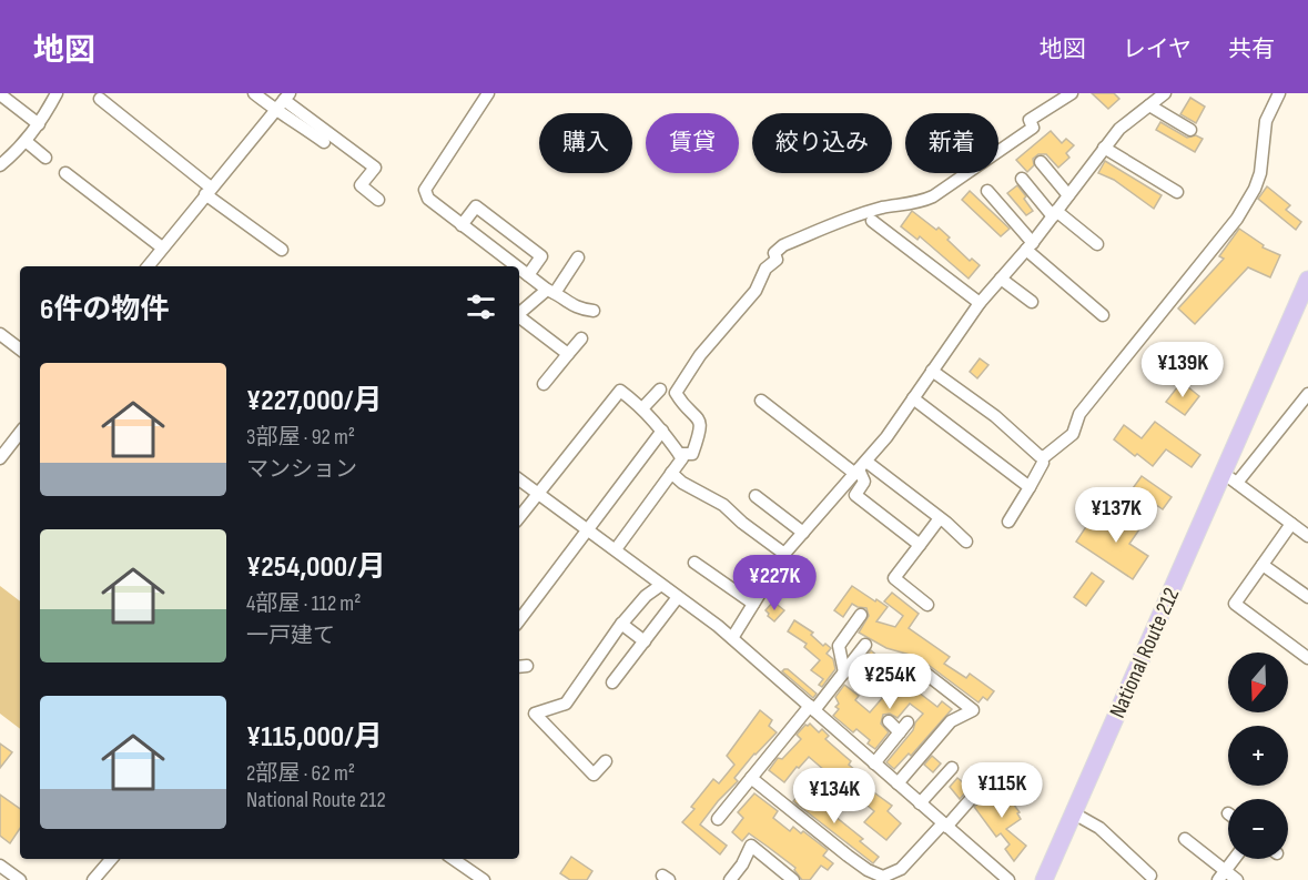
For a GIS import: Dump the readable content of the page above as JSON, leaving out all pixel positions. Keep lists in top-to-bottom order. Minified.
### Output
{"streets":{"highway":["National Route 212"]},"north":"bottom","page":{"header":"地図","nav":["地図","レイヤ","共有"],"chip":["購入","賃貸","絞り込み","新着"],"heading":"6件の物件","price":["¥139K","¥137K","¥227K","¥254K","¥115K","¥134K"],"list":[{"name":"¥227,000/月","note":"3部屋 · 92 m² · マンション"},{"name":"¥254,000/月","note":"4部屋 · 112 m² · 一戸建て"},{"name":"¥115,000/月","note":"2部屋 · 62 m² · National Route 212"}],"map_buttons":["+","−"]}}
